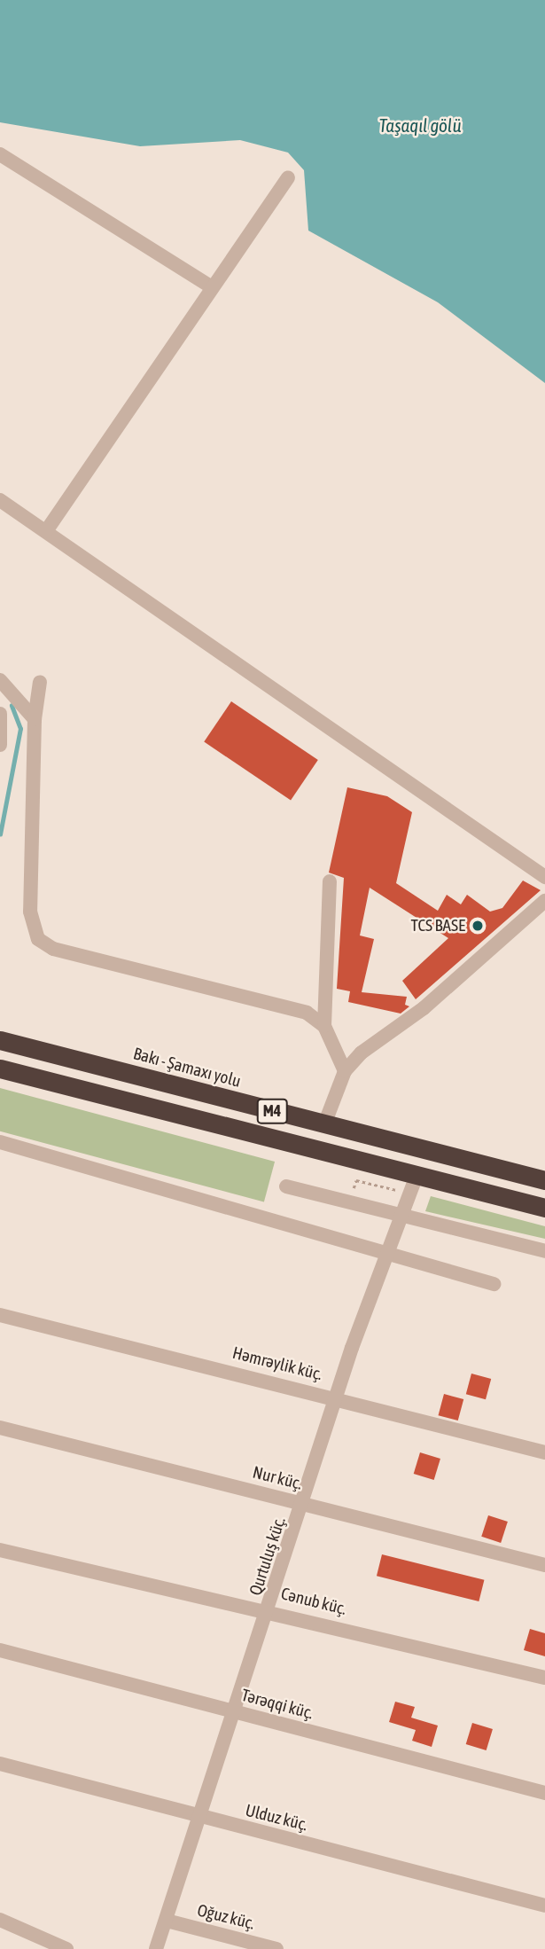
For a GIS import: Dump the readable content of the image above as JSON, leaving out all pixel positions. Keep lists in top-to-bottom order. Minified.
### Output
{"streets":{"highway":["Bakı - Şamaxı yolu","M4"],"street":["Həmrəylik küç.","Nur küç.","Qurtuluş küç.","Cənub küç.","Tərəqqi küç.","Ulduz küç.","Oğuz küç."]},"crossings":[["M4","Qurtuluş küç."],["Həmrəylik küç.","Qurtuluş küç."],["Nur küç.","Qurtuluş küç."],["Qurtuluş küç.","Cənub küç."],["Qurtuluş küç.","Tərəqqi küç."],["Qurtuluş küç.","Ulduz küç."],["Qurtuluş küç.","Oğuz küç."]],"water":["Taşaqıl gölü"],"places":["TCS BASE"]}
